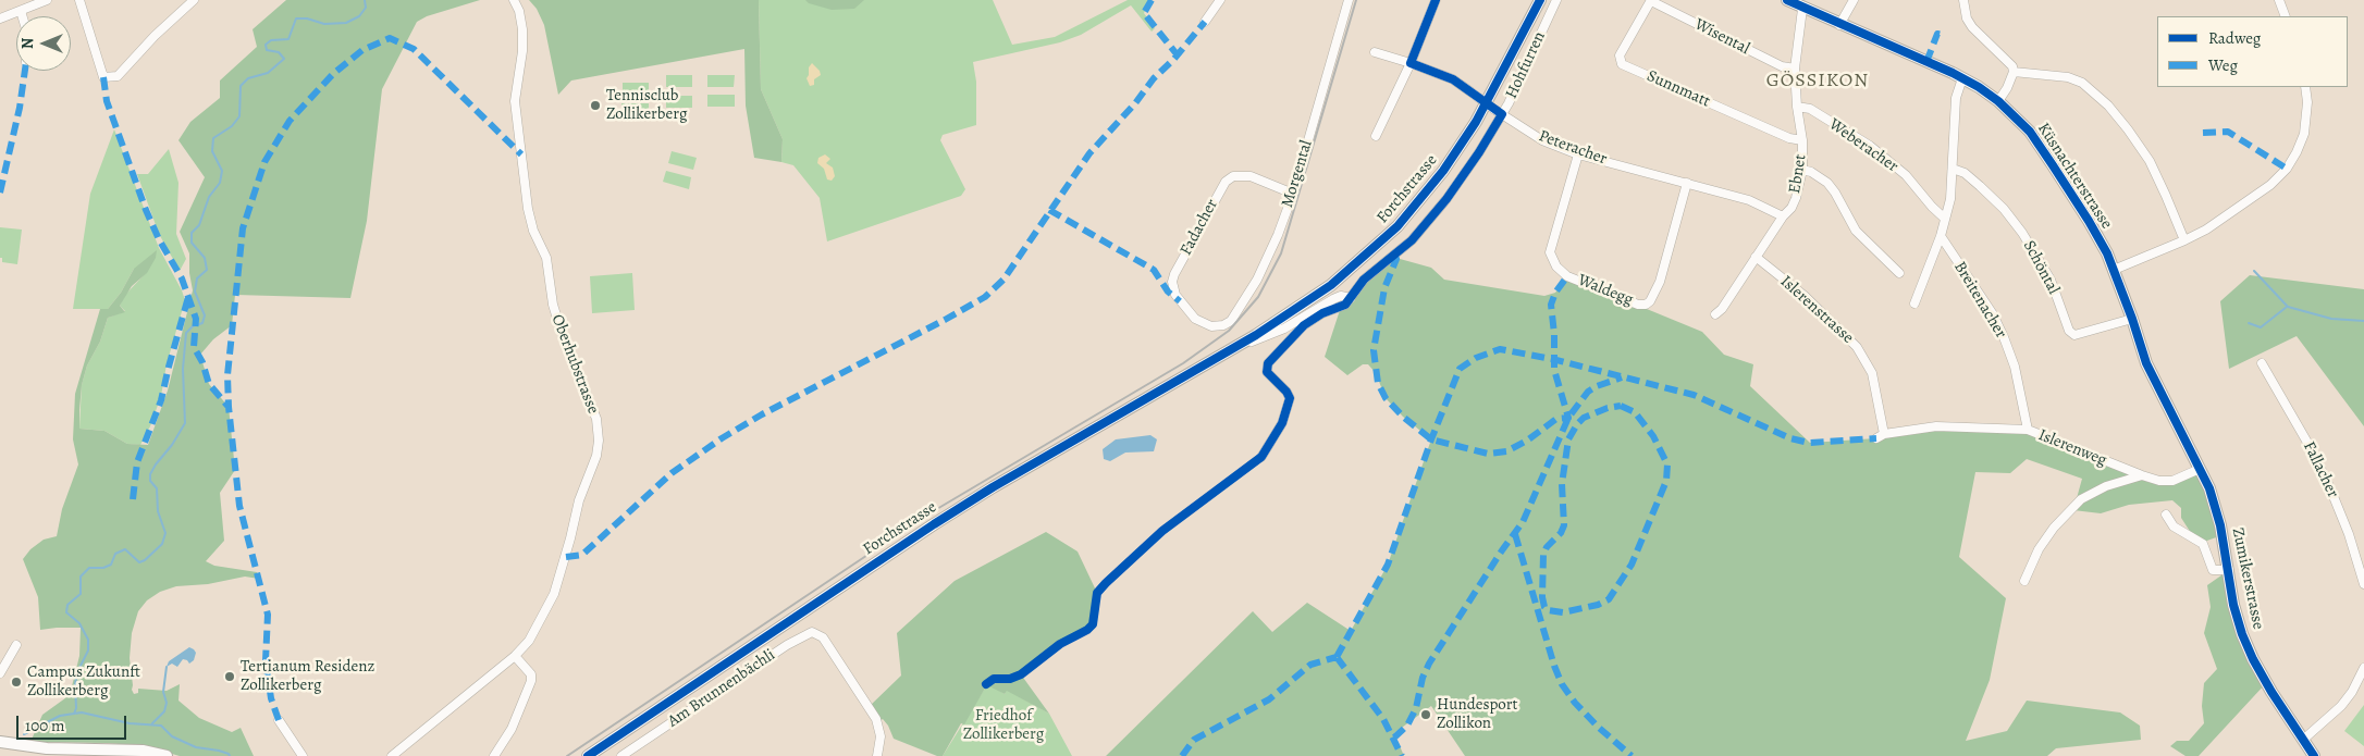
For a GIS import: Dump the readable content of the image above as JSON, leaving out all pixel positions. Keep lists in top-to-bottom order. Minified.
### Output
{"streets":{"main road":["Küsnachterstrasse","Forchstrasse","Zumikerstrasse"],"street":["Wisental","Hohfurren","Sunnmatt","Weberacher","Peteracher","Morgental","Ebnet","Fadacher","Schöntal","Waldegg","Breitenacher","Islerenstrasse","Oberhubstrasse","Islerenweg","Fallacher","Am Brunnenbächli"]},"crossings":[["Wisental","Sunnmatt"],["Wisental","Ebnet"],["Hohfurren","Peteracher"],["Hohfurren","Forchstrasse"],["Sunnmatt","Ebnet"],["Weberacher","Ebnet"],["Weberacher","Breitenacher"],["Peteracher","Ebnet"],["Peteracher","Waldegg"],["Morgental","Fadacher"],["Ebnet","Küsnachterstrasse"],["Ebnet","Islerenstrasse"],["Küsnachterstrasse","Schöntal"],["Küsnachterstrasse","Breitenacher"],["Küsnachterstrasse","Islerenweg"],["Küsnachterstrasse","Zumikerstrasse"],["Schöntal","Breitenacher"],["Breitenacher","Islerenweg"],["Islerenstrasse","Islerenweg"]],"districts":["GÖSSIKON"],"parks":["Friedhof Zollikerberg"],"places":["Tennisclub Zollikerberg","Tertianum Residenz Zollikerberg","Campus Zukunft Zollikerberg","Hundesport Zollikon"],"legend":["Radweg","Weg"],"scale_bar":"100 m","north":"left"}
